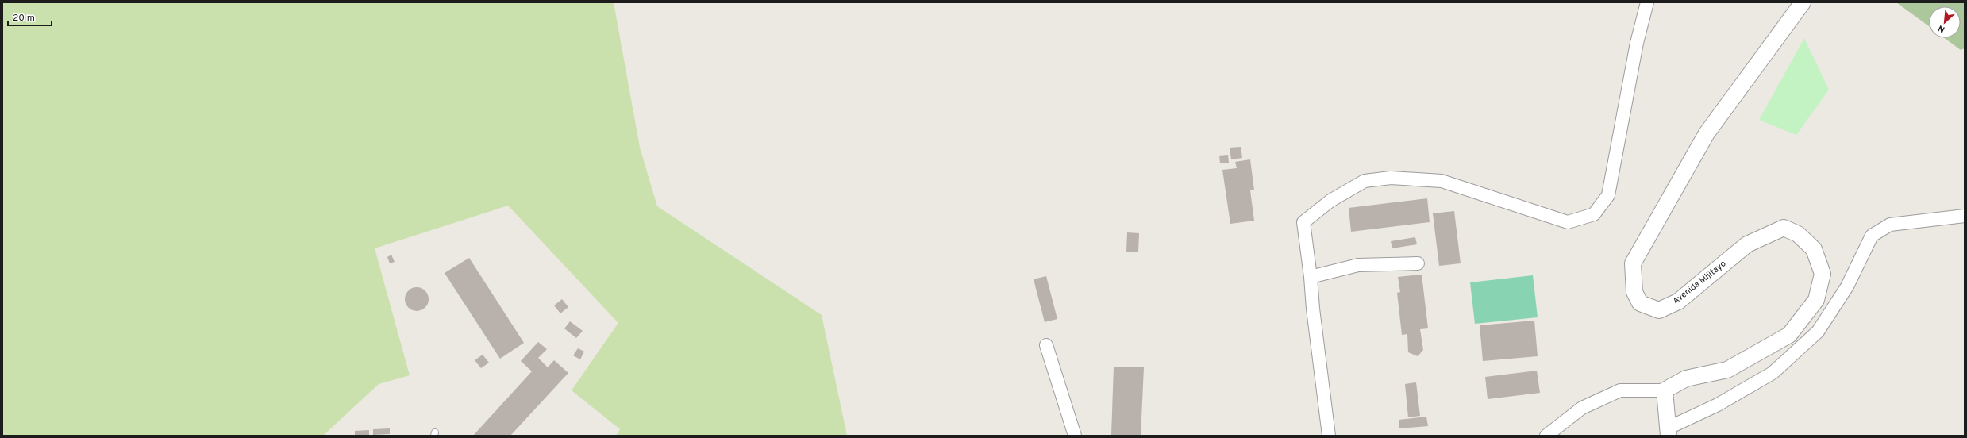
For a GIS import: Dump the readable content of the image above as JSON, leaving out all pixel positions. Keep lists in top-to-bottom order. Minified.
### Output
{"streets":{"street":["Avenida Mijitayo"]},"scale_bar":"20 m","north":"bottom left"}
